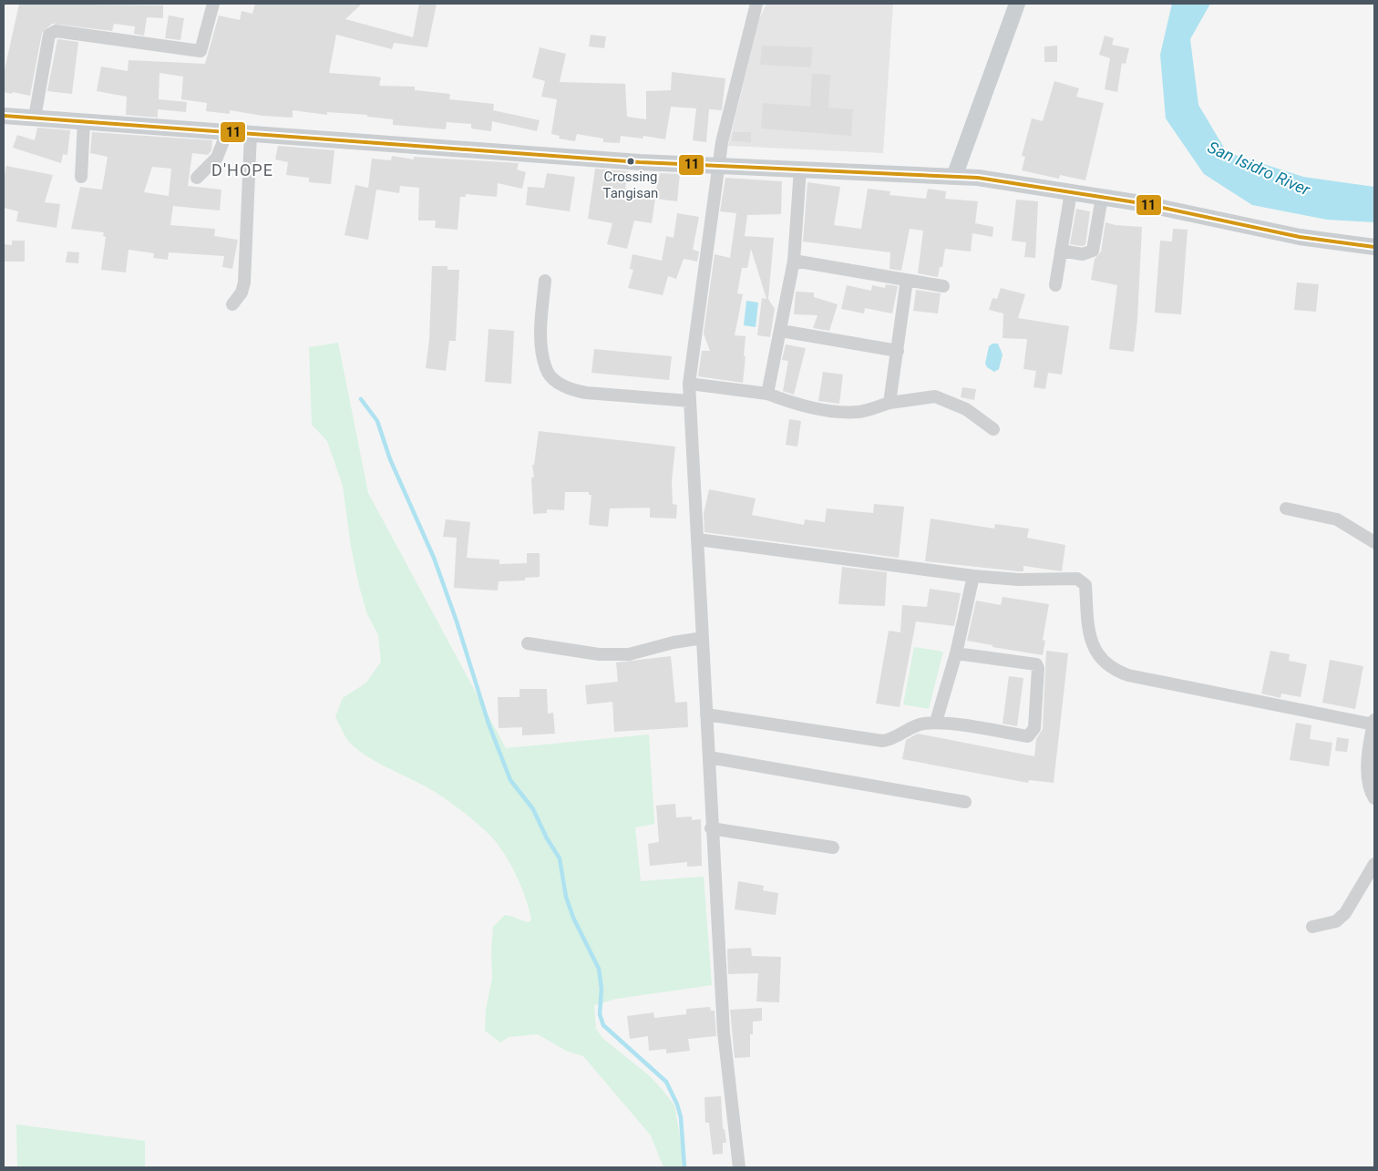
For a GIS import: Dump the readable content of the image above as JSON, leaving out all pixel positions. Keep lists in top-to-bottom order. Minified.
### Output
{"districts":["D'HOPE"],"water":["San Isidro River"],"places":["Crossing Tangisan"],"lines":["transit line 11"]}
